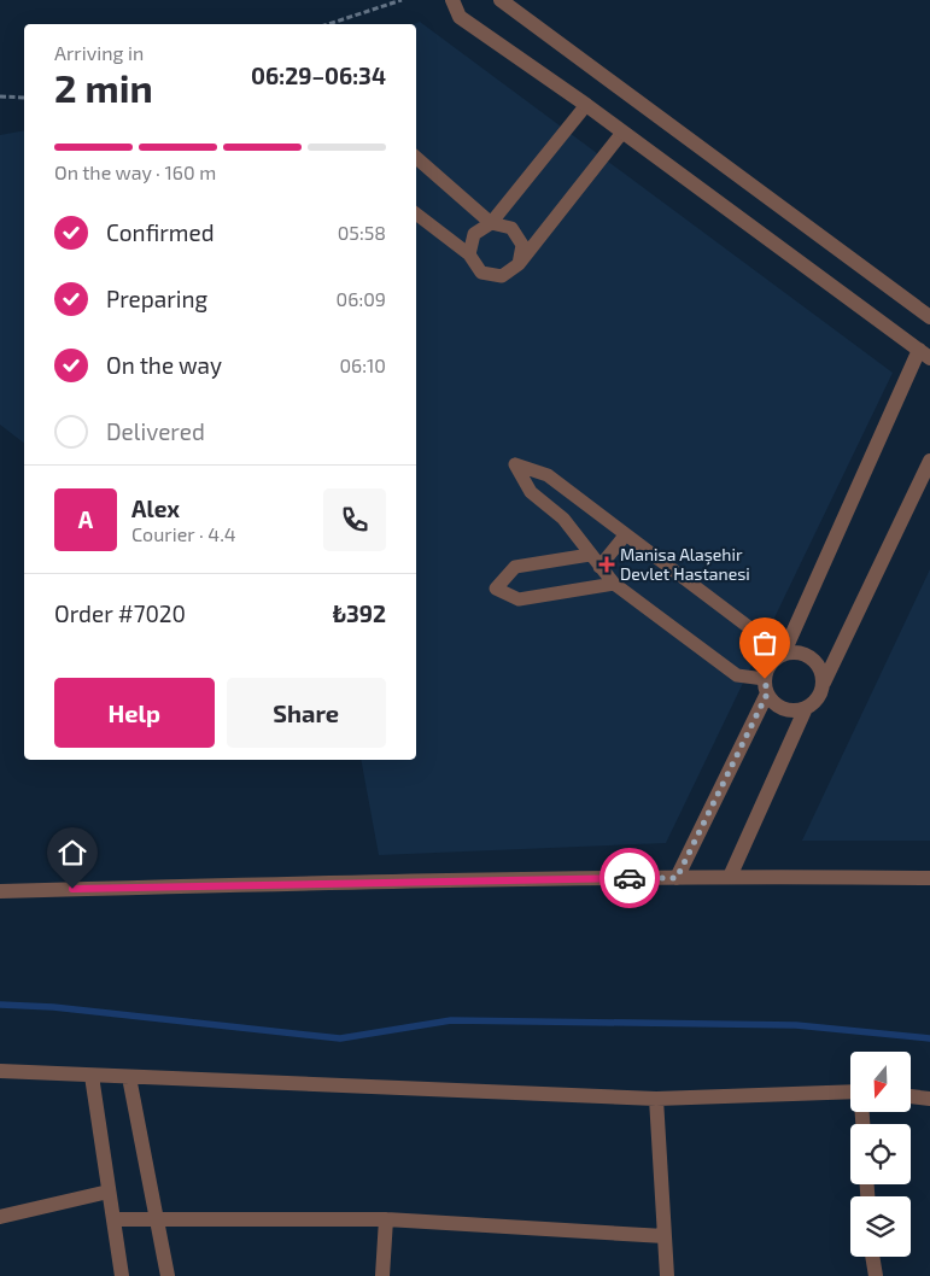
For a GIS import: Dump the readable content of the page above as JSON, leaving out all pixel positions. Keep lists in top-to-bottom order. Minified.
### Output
{"places":{"health":["Manisa Alaşehir Devlet Hastanesi"]},"north":"bottom","page":{"heading":["2 min","Arriving in","06:29–06:34"],"panel":["Alex","Courier · 4.4","Order #7020","₺392"],"bar":"On the way · 160 m","list":[["Confirmed","05:58"],["Preparing","06:09"],["On the way","06:10"],"Delivered"],"round":"A","buttons":["Help","Share"]}}
